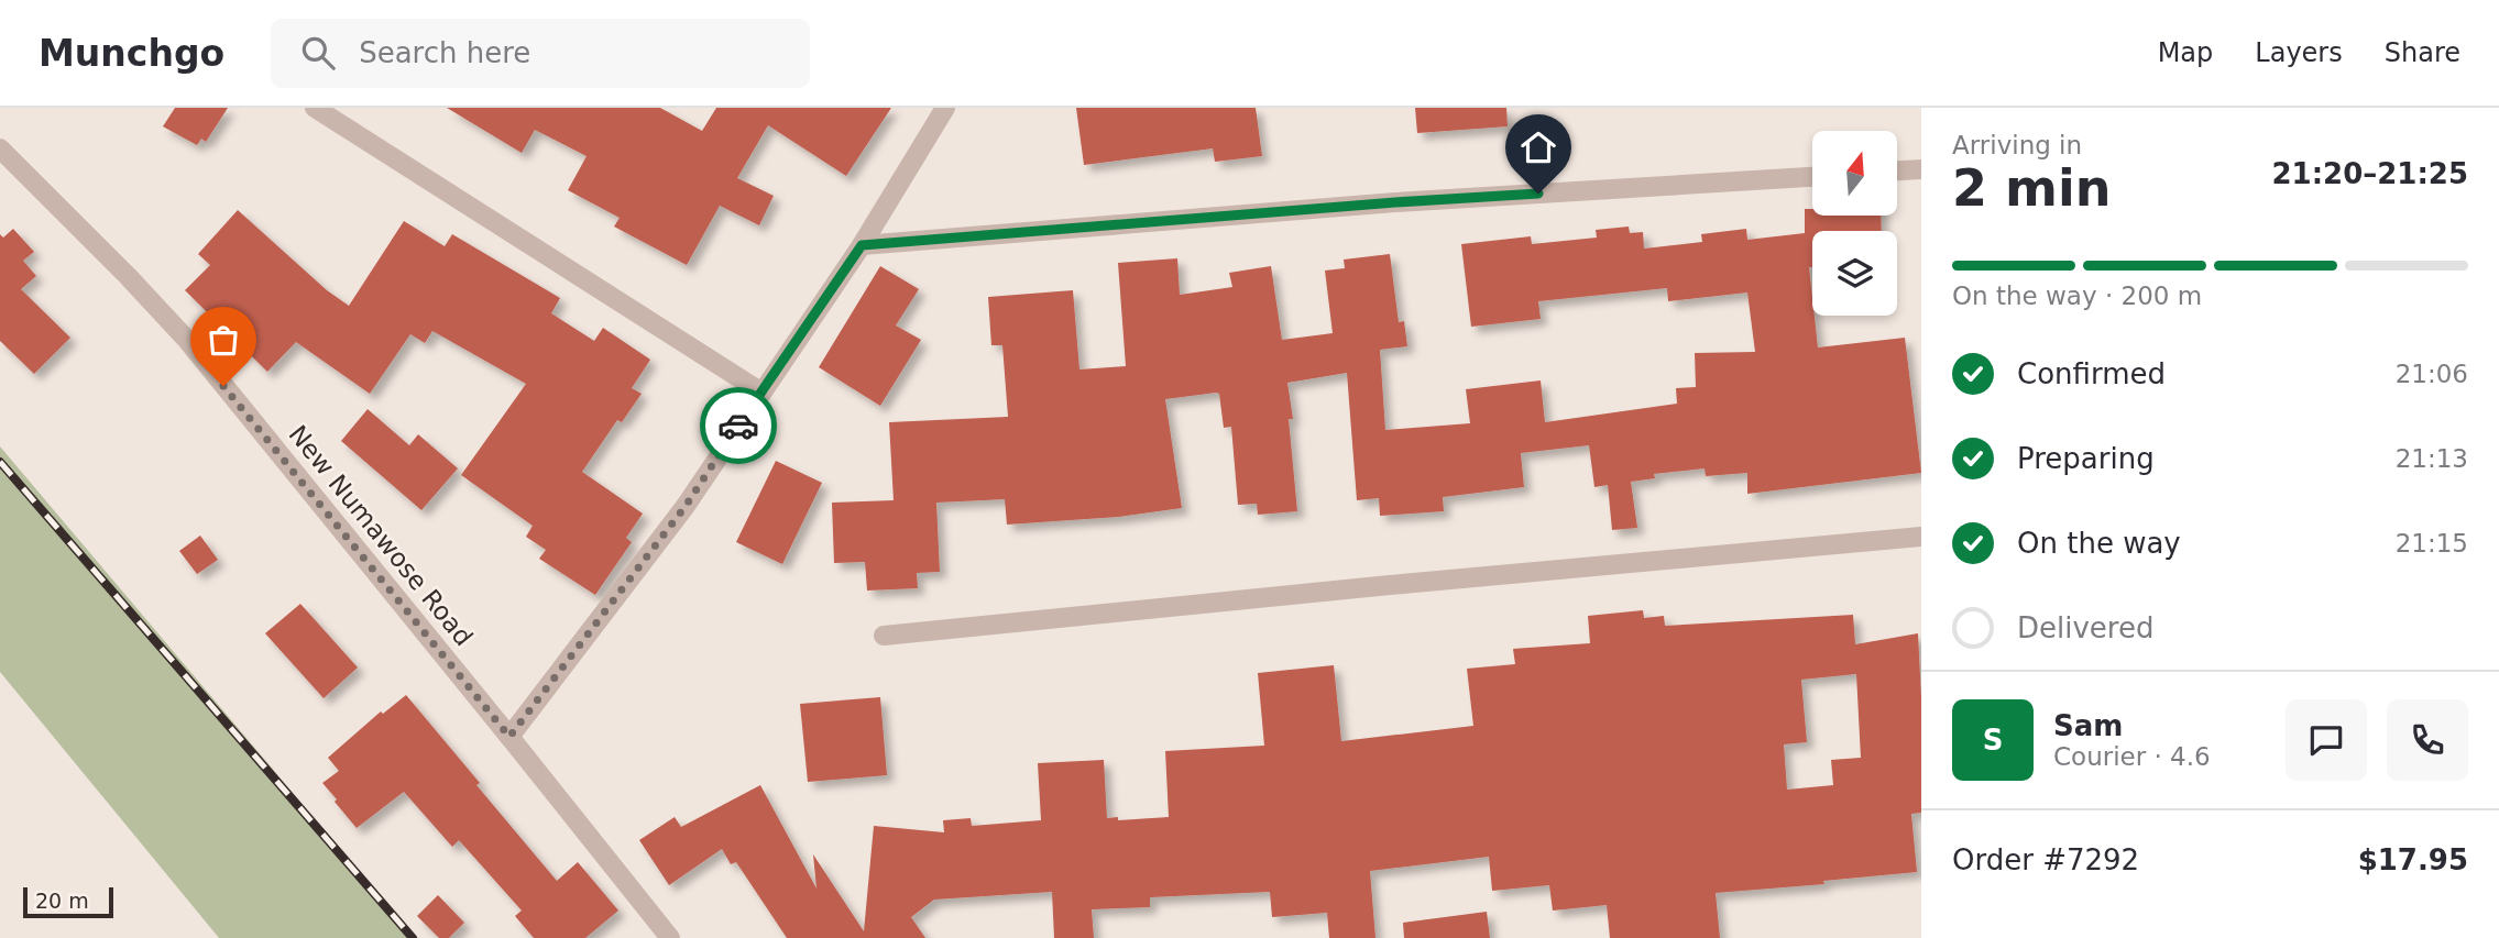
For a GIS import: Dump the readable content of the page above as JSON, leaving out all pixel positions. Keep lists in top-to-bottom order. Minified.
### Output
{"streets":{"street":["New Numawose Road"]},"scale_bar":"20 m","north":"top","page":{"header":"Munchgo","search":"Search here","nav":["Map","Layers","Share"],"heading":["2 min","Arriving in","21:20–21:25"],"panel":["Sam","Courier · 4.6","Order #7292","$17.95"],"bar":"On the way · 200 m","list":[["Confirmed","21:06"],["Preparing","21:13"],["On the way","21:15"],"Delivered"],"round":"S","scale":"20 m"}}
